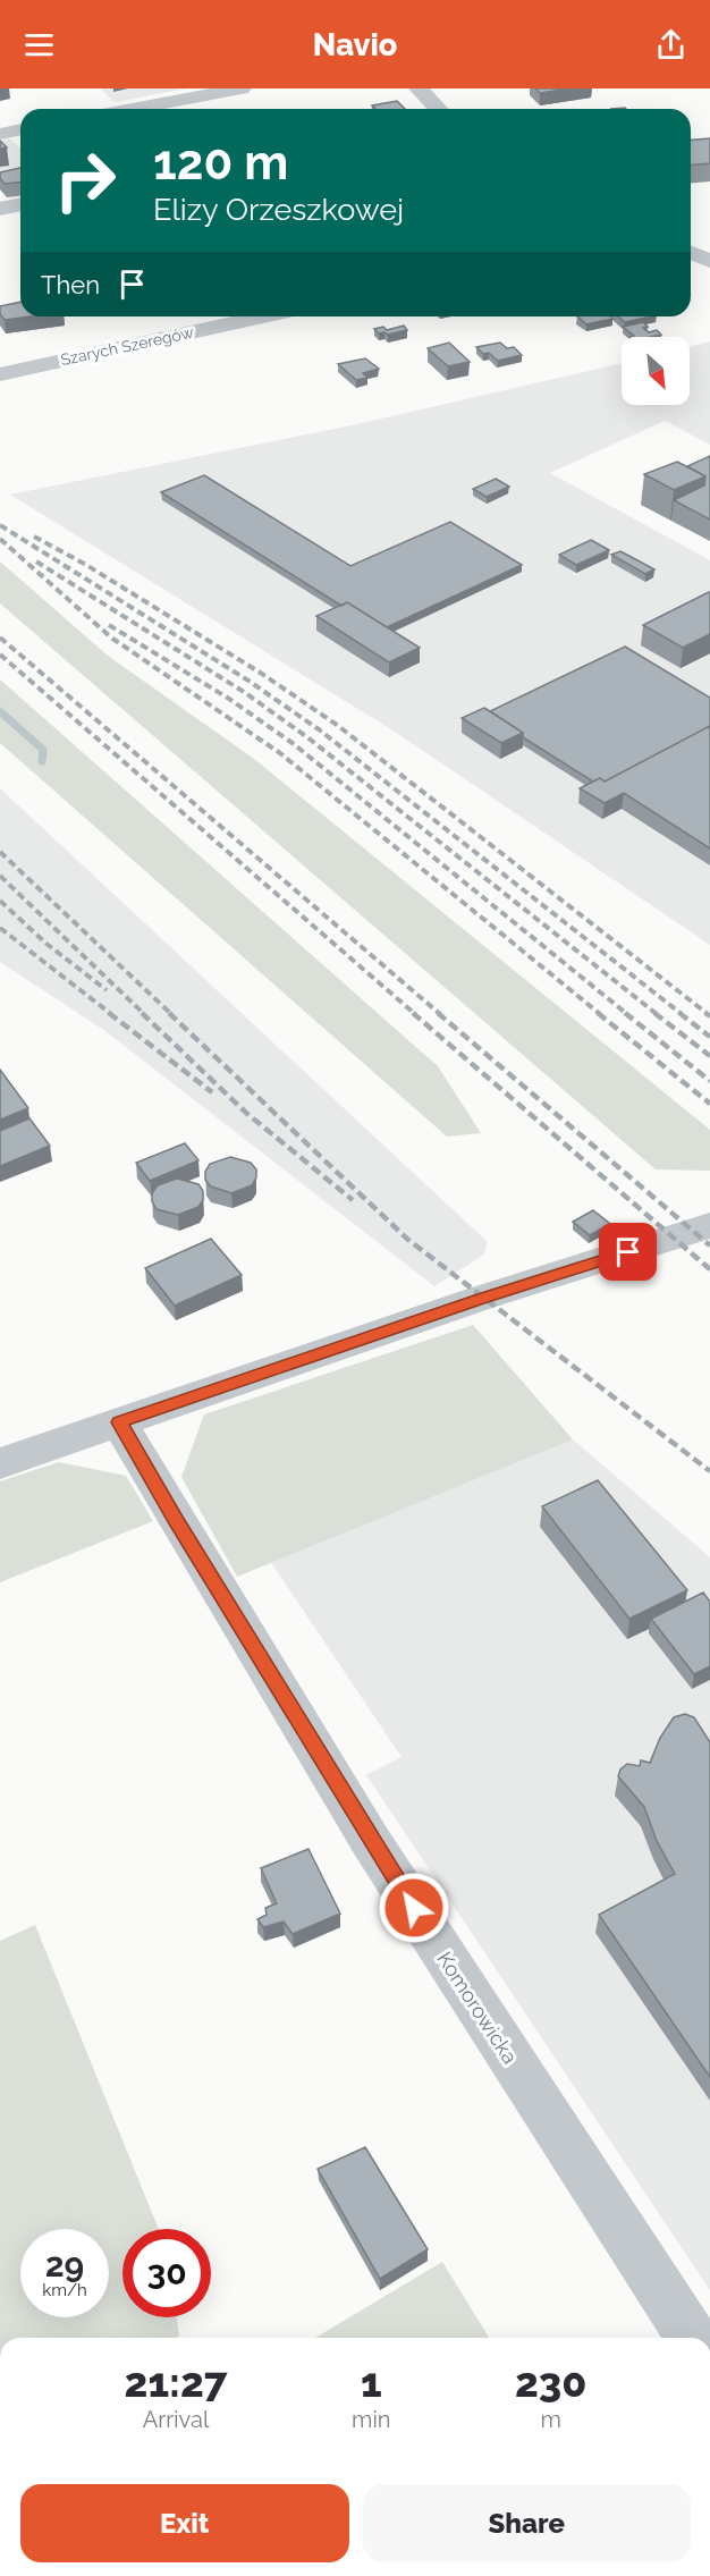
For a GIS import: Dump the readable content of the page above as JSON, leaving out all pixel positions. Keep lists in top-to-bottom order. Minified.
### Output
{"streets":{"street":["Szarych Szeregów","Komorowicka"]},"north":"bottom right","page":{"header":"Navio","turn":["120 m","Elizy Orzeszkowej"],"then":"Then","speed":"29 km/h","limit":"30","eta":["21:27","Arrival","1","min","230","m"],"buttons":["Exit","Share"]}}
